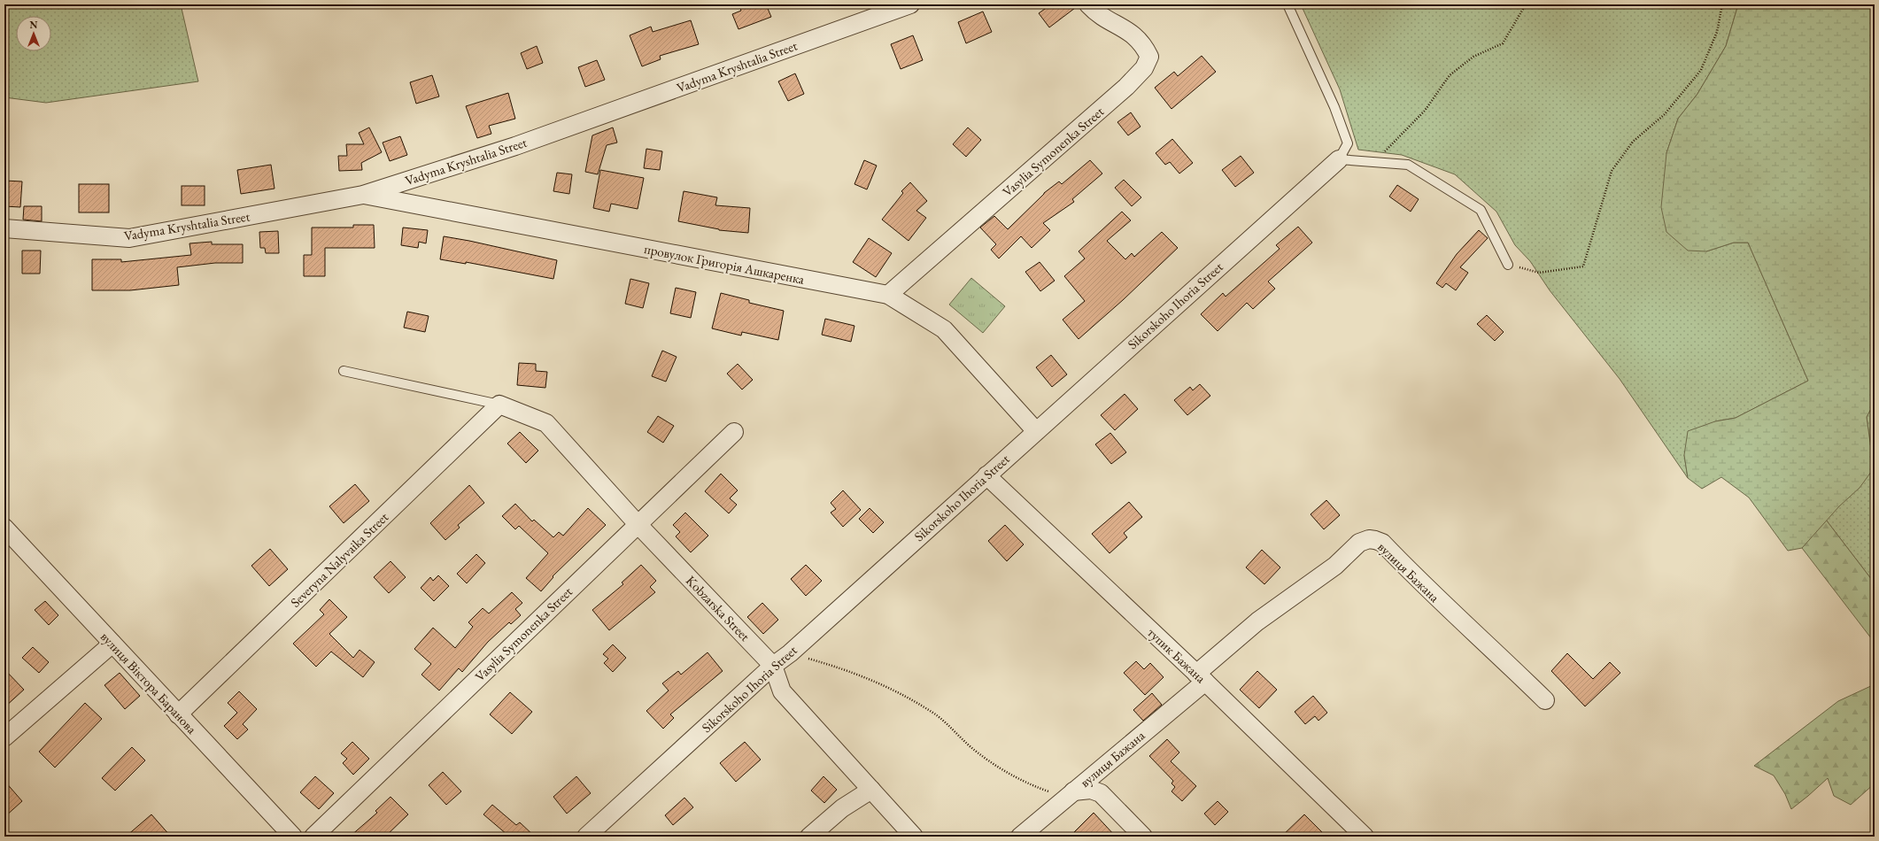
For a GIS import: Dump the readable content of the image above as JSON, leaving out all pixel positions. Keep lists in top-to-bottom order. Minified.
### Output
{"streets":{"street":["Vadyma Kryshtalia Street","Vasylia Symonenka Street","провулок Григорія Ашкаренка","Sikorskoho Ihoria Street","Severyna Nalyvaika Street","вулиця Бажана","Kobzarska Street","тупик Бажана","вулиця Віктора Баранова"]},"crossings":[["Vadyma Kryshtalia Street","провулок Григорія Ашкаренка"],["Vasylia Symonenka Street","провулок Григорія Ашкаренка"],["Vasylia Symonenka Street","Kobzarska Street"],["провулок Григорія Ашкаренка","Sikorskoho Ihoria Street"],["Sikorskoho Ihoria Street","Kobzarska Street"],["Sikorskoho Ihoria Street","тупик Бажана"],["Severyna Nalyvaika Street","Kobzarska Street"],["Severyna Nalyvaika Street","вулиця Віктора Баранова"],["вулиця Бажана","тупик Бажана"]],"north":"top"}
